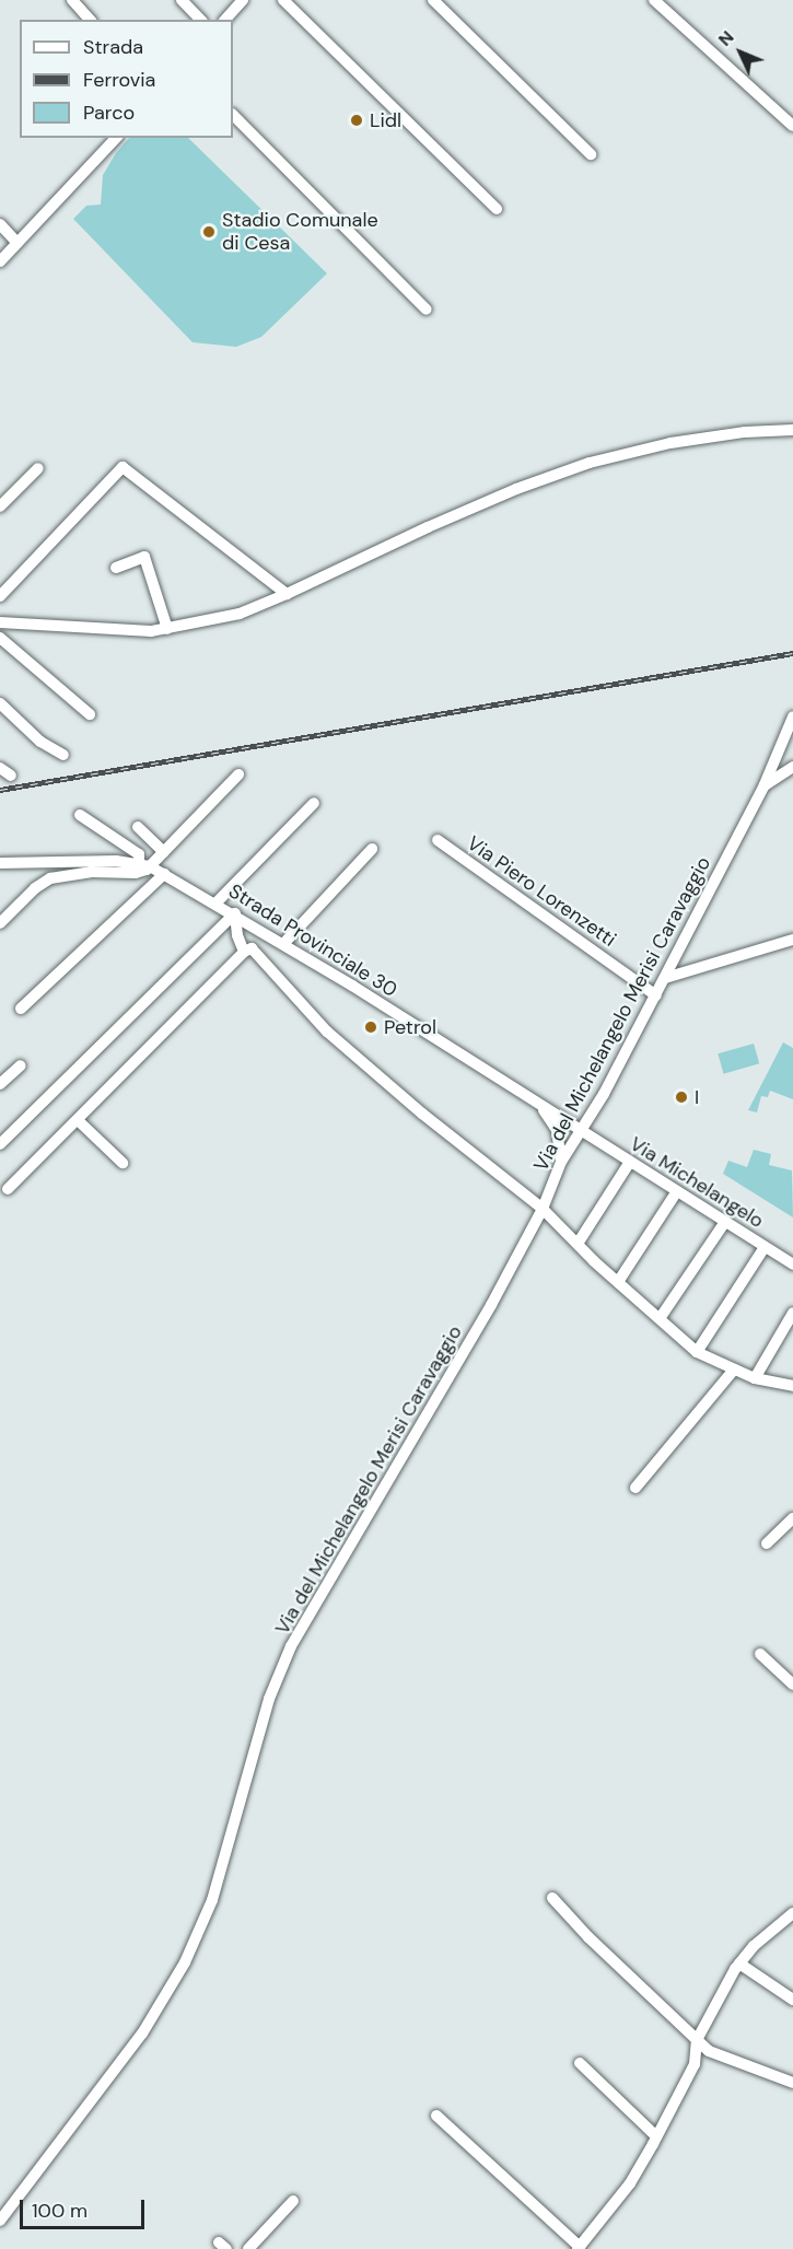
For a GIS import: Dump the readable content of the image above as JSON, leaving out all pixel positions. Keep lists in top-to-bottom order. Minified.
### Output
{"streets":{"street":["Via Piero Lorenzetti","Strada Provinciale 30","Via del Michelangelo Merisi Caravaggio","Via Michelangelo"]},"crossings":[["Via Piero Lorenzetti","Via del Michelangelo Merisi Caravaggio"],["Strada Provinciale 30","Via del Michelangelo Merisi Caravaggio"],["Strada Provinciale 30","Via Michelangelo"],["Via del Michelangelo Merisi Caravaggio","Via Michelangelo"]],"places":["Lidl","Stadio Comunale di Cesa","Petrol","I"],"legend":["Strada","Ferrovia","Parco"],"scale_bar":"100 m","north":"top left"}
